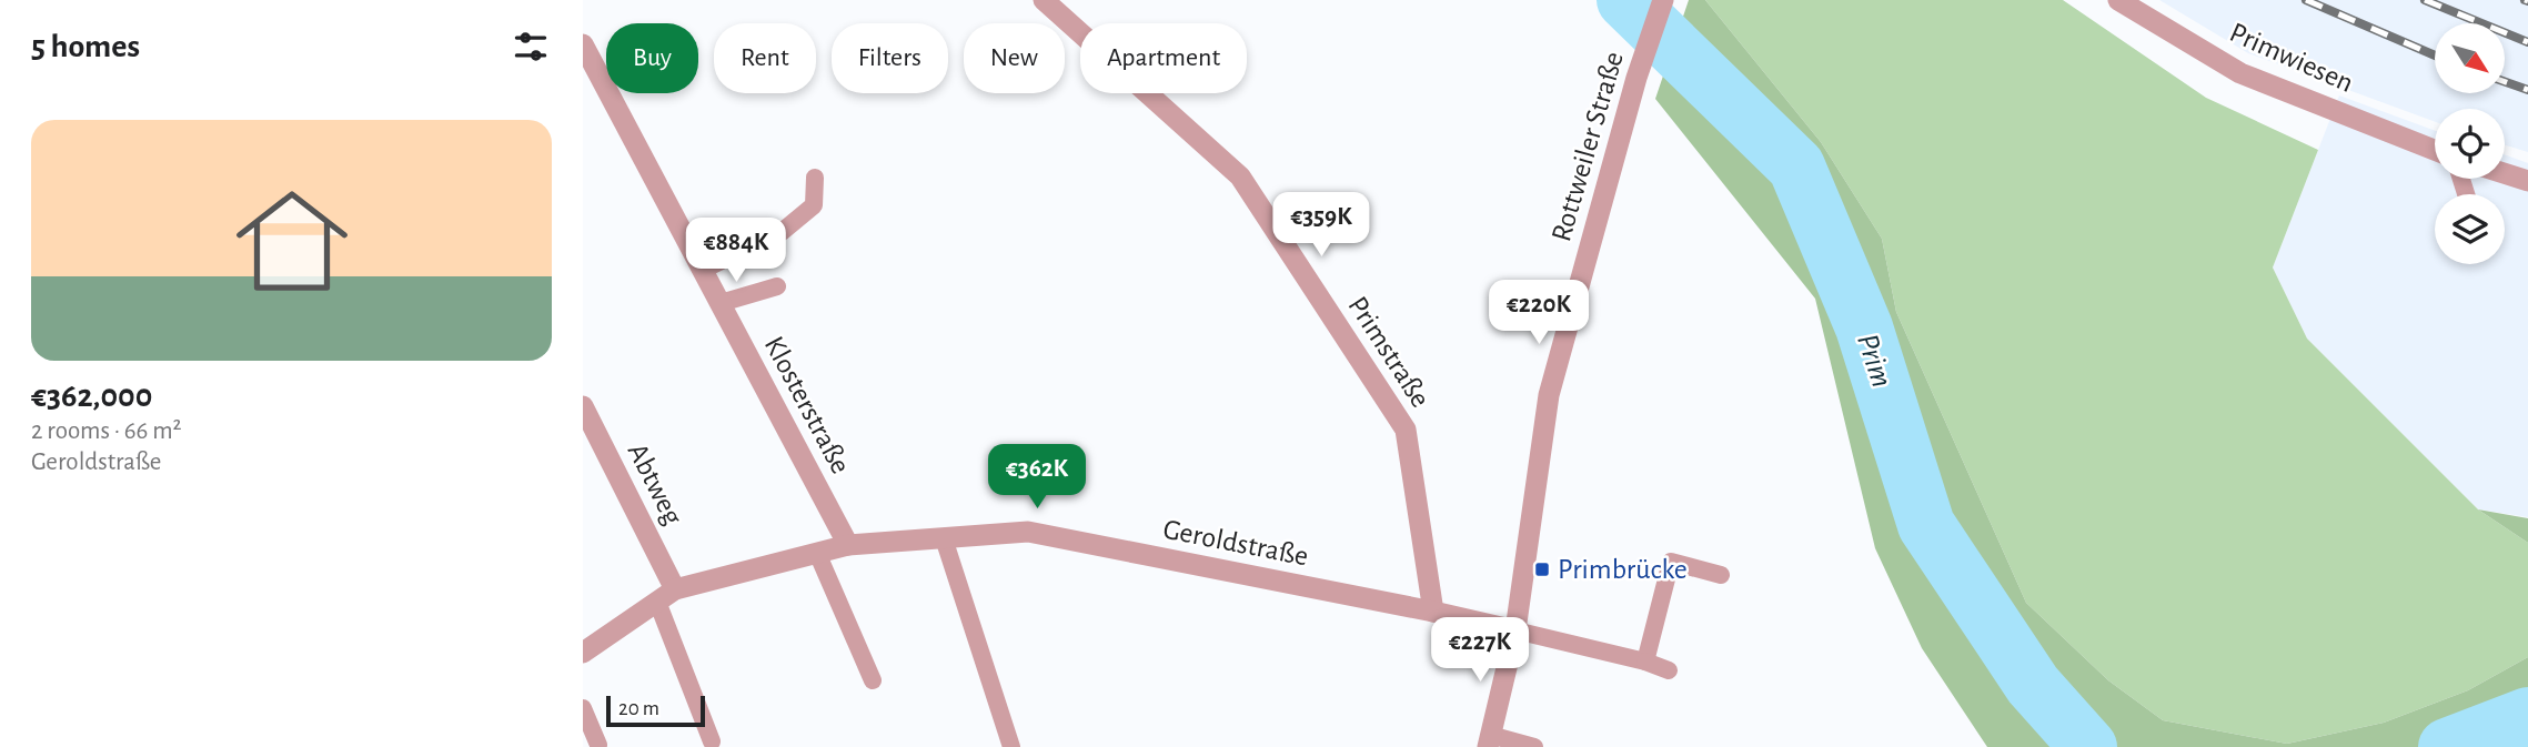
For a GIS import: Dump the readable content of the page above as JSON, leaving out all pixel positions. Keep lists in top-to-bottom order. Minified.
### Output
{"streets":{"street":["Primwiesen","Rottweiler Straße","Primstraße","Klosterstraße","Abtweg","Geroldstraße"]},"crossings":[["Rottweiler Straße","Geroldstraße"],["Primstraße","Geroldstraße"],["Klosterstraße","Geroldstraße"],["Abtweg","Geroldstraße"]],"water":["Prim"],"places":{"transit":["Primbrücke"]},"scale_bar":"20 m","north":"bottom right","page":{"heading":"5 homes","chip":["Buy","Rent","Filters","New","Apartment"],"list":[{"name":"€362,000","note":"2 rooms · 66 m² · Geroldstraße"}],"price":["€359K","€884K","€220K","€362K","€227K"],"scale":"20 m"}}
